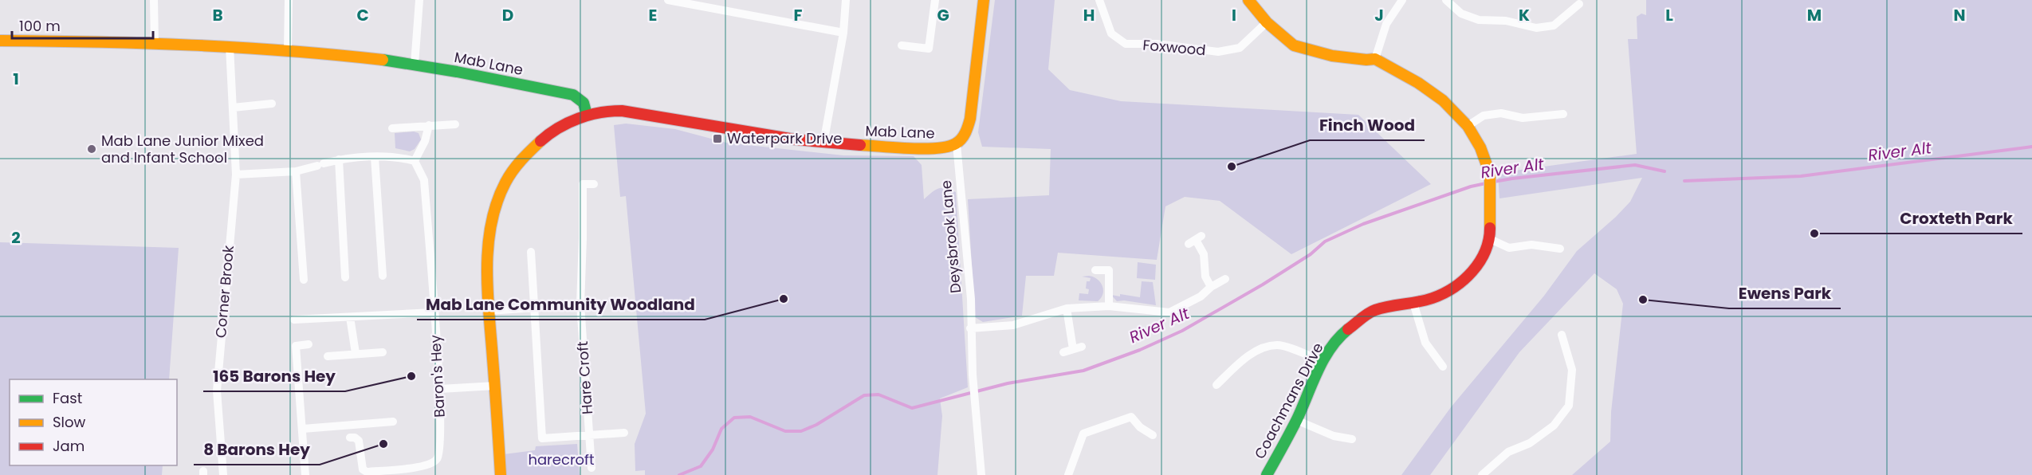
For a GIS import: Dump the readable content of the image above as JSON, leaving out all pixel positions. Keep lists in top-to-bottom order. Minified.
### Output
{"streets":{"street":["Foxwood","Mab Lane","Deysbrook Lane","Corner Brook","Baron's Hey","Hare Croft","Coachmans Drive"]},"crossings":[["Foxwood","Coachmans Drive"],["Mab Lane","Deysbrook Lane"],["Mab Lane","Corner Brook"]],"water":["River Alt"],"parks":["harecroft"],"places":{"transit":["Waterpark Drive"],"other":["Mab Lane Junior Mixed and Infant School","Finch Wood","Croxteth Park","Mab Lane Community Woodland","Ewens Park","165 Barons Hey","8 Barons Hey"]},"legend":["Fast","Slow","Jam"],"scale_bar":"100 m","grid":{"columns":["B","C","D","E","F","G","H","I","J","K","L","M","N"],"rows":["1","2"]}}
